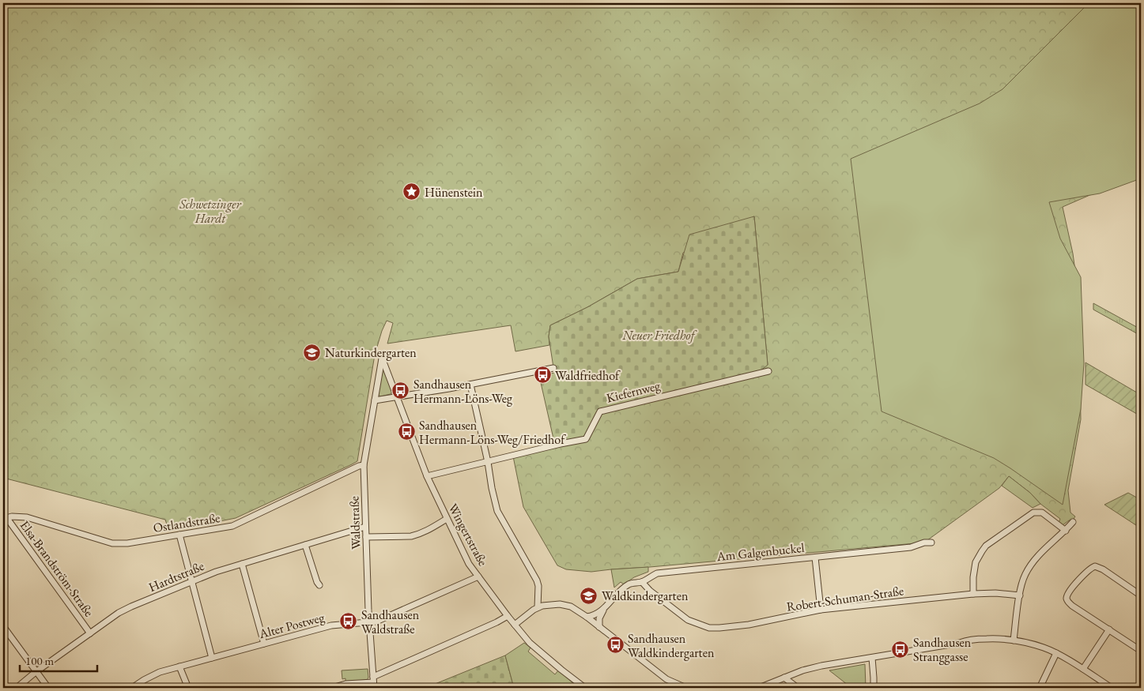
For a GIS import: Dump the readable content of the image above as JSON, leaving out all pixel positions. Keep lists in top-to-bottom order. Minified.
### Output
{"streets":{"street":["Kiefernweg","Ostlandstraße","Waldstraße","Wingertstraße","Am Galgenbuckel","Elsa-Brandström-Straße","Hardtstraße","Robert-Schuman-Straße","Alter Postweg"]},"crossings":[["Kiefernweg","Wingertstraße"],["Ostlandstraße","Waldstraße"],["Ostlandstraße","Elsa-Brandström-Straße"],["Waldstraße","Wingertstraße"],["Waldstraße","Hardtstraße"],["Waldstraße","Alter Postweg"],["Wingertstraße","Alter Postweg"],["Am Galgenbuckel","Robert-Schuman-Straße"],["Elsa-Brandström-Straße","Hardtstraße"]],"parks":["Schwetzinger Hardt","Neuer Friedhof"],"places":{"place":["Hünenstein"],"school or university":["Naturkindergarten","Waldkindergarten"],"bus stop":["Waldfriedhof","Sandhausen Hermann-Löns-Weg","Sandhausen Hermann-Löns-Weg/Friedhof","Sandhausen Waldstraße","Sandhausen Waldkindergarten","Sandhausen Stranggasse"]},"scale_bar":"100 m"}
